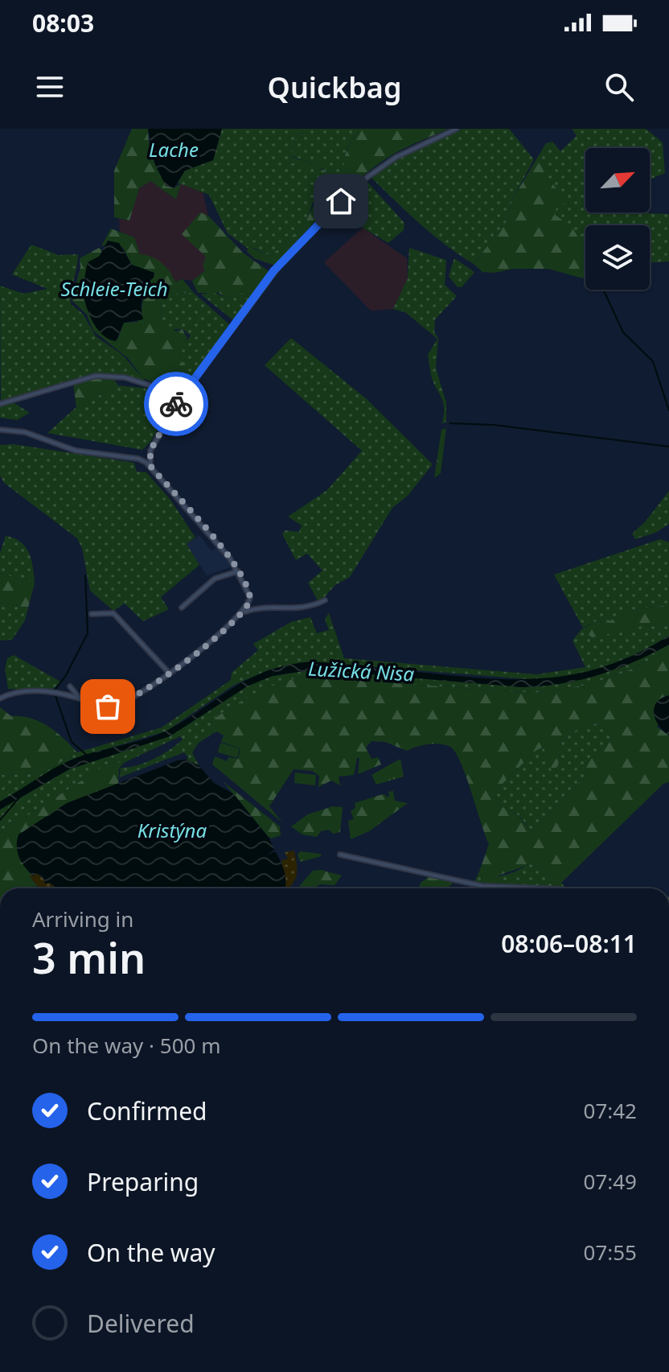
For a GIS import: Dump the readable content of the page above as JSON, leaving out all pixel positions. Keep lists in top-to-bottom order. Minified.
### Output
{"water":["Lache","Schleie-Teich","Lužická Nisa","Kristýna"],"north":"top right","page":{"status":"08:03","header":"Quickbag","heading":["3 min","Arriving in","08:06–08:11"],"bar":"On the way · 500 m","list":[["Confirmed","07:42"],["Preparing","07:49"],["On the way","07:55"],"Delivered"]}}
